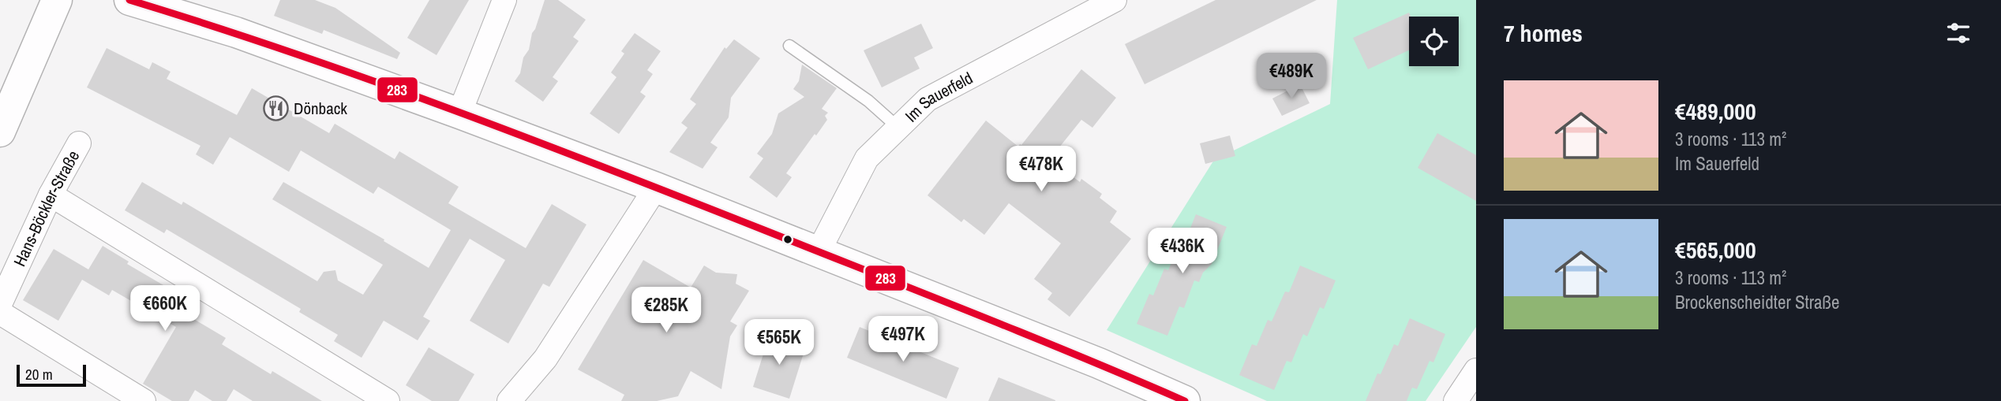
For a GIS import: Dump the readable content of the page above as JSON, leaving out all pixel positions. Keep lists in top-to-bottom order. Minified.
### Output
{"streets":{"street":["Im Sauerfeld","Hans-Böckler-Straße"]},"places":{"restaurant":["Dönback"]},"lines":["transit line 283"],"scale_bar":"20 m","page":{"heading":"7 homes","price":["€489K","€478K","€436K","€660K","€285K","€497K","€565K"],"list":[{"name":"€489,000","note":"3 rooms · 113 m² · Im Sauerfeld"},{"name":"€565,000","note":"3 rooms · 113 m² · Brockenscheidter Straße"}],"scale":"20 m"}}
